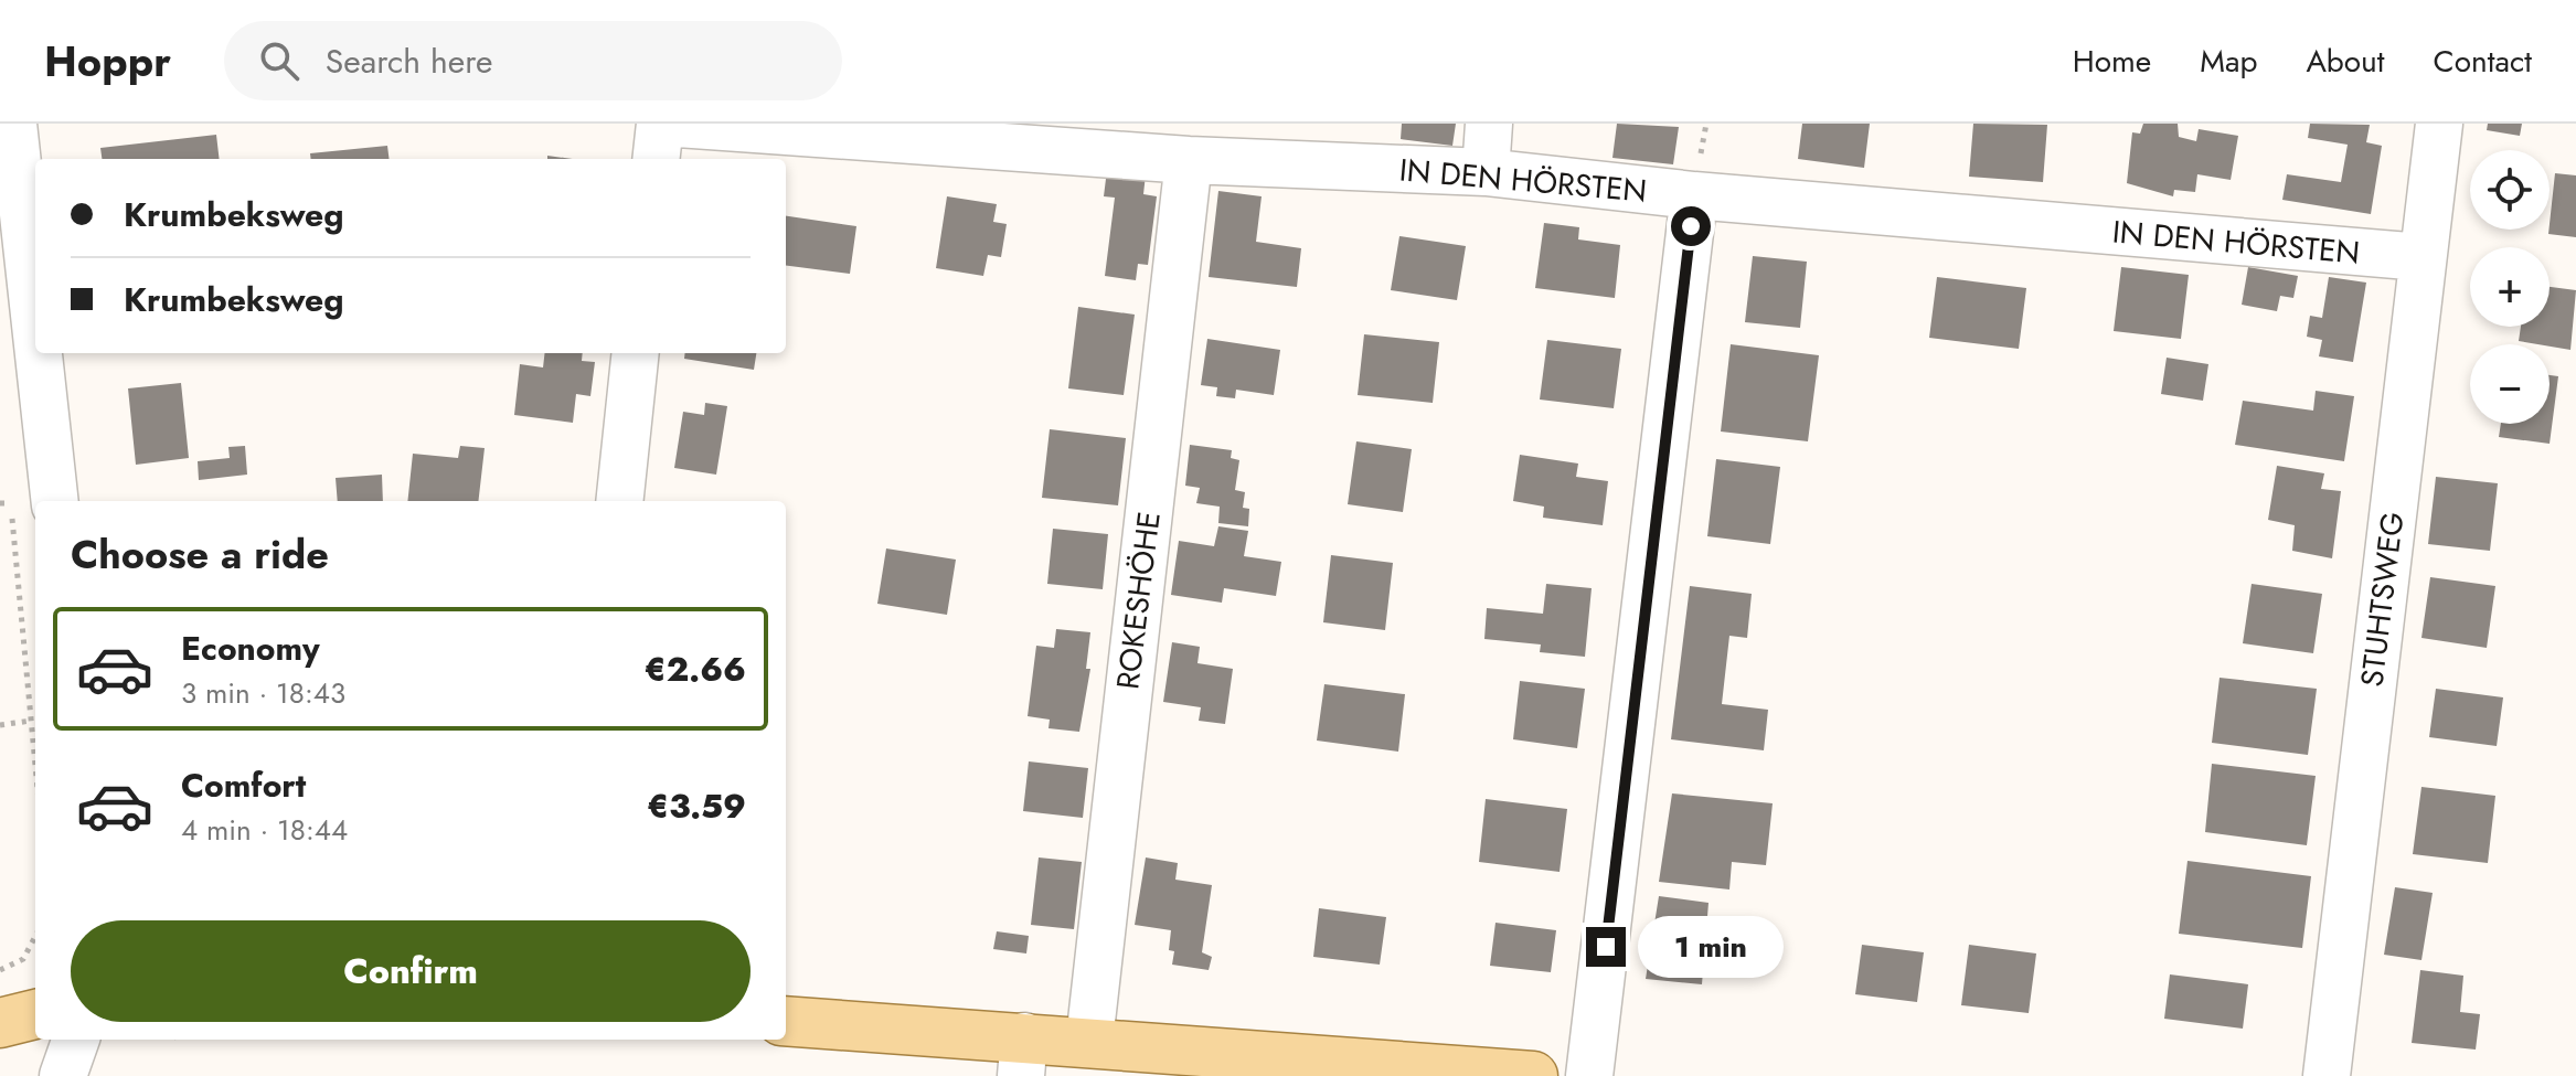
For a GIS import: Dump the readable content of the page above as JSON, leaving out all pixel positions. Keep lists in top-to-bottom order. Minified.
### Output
{"streets":{"street":["IN DEN HÖRSTEN","STUHTSWEG","ROKESHÖHE"]},"crossings":[["IN DEN HÖRSTEN","STUHTSWEG"],["IN DEN HÖRSTEN","ROKESHÖHE"]],"page":{"header":"Hoppr","search":"Search here","nav":["Home","Map","About","Contact"],"map_buttons":["+","−"],"banner":["Krumbeksweg","Krumbeksweg"],"heading":"Choose a ride","list":[{"name":"Economy","note":"3 min · 18:43","value":"€2.66"},{"name":"Comfort","note":"4 min · 18:44","value":"€3.59"}],"buttons":"Confirm","bubble":"1 min"}}
